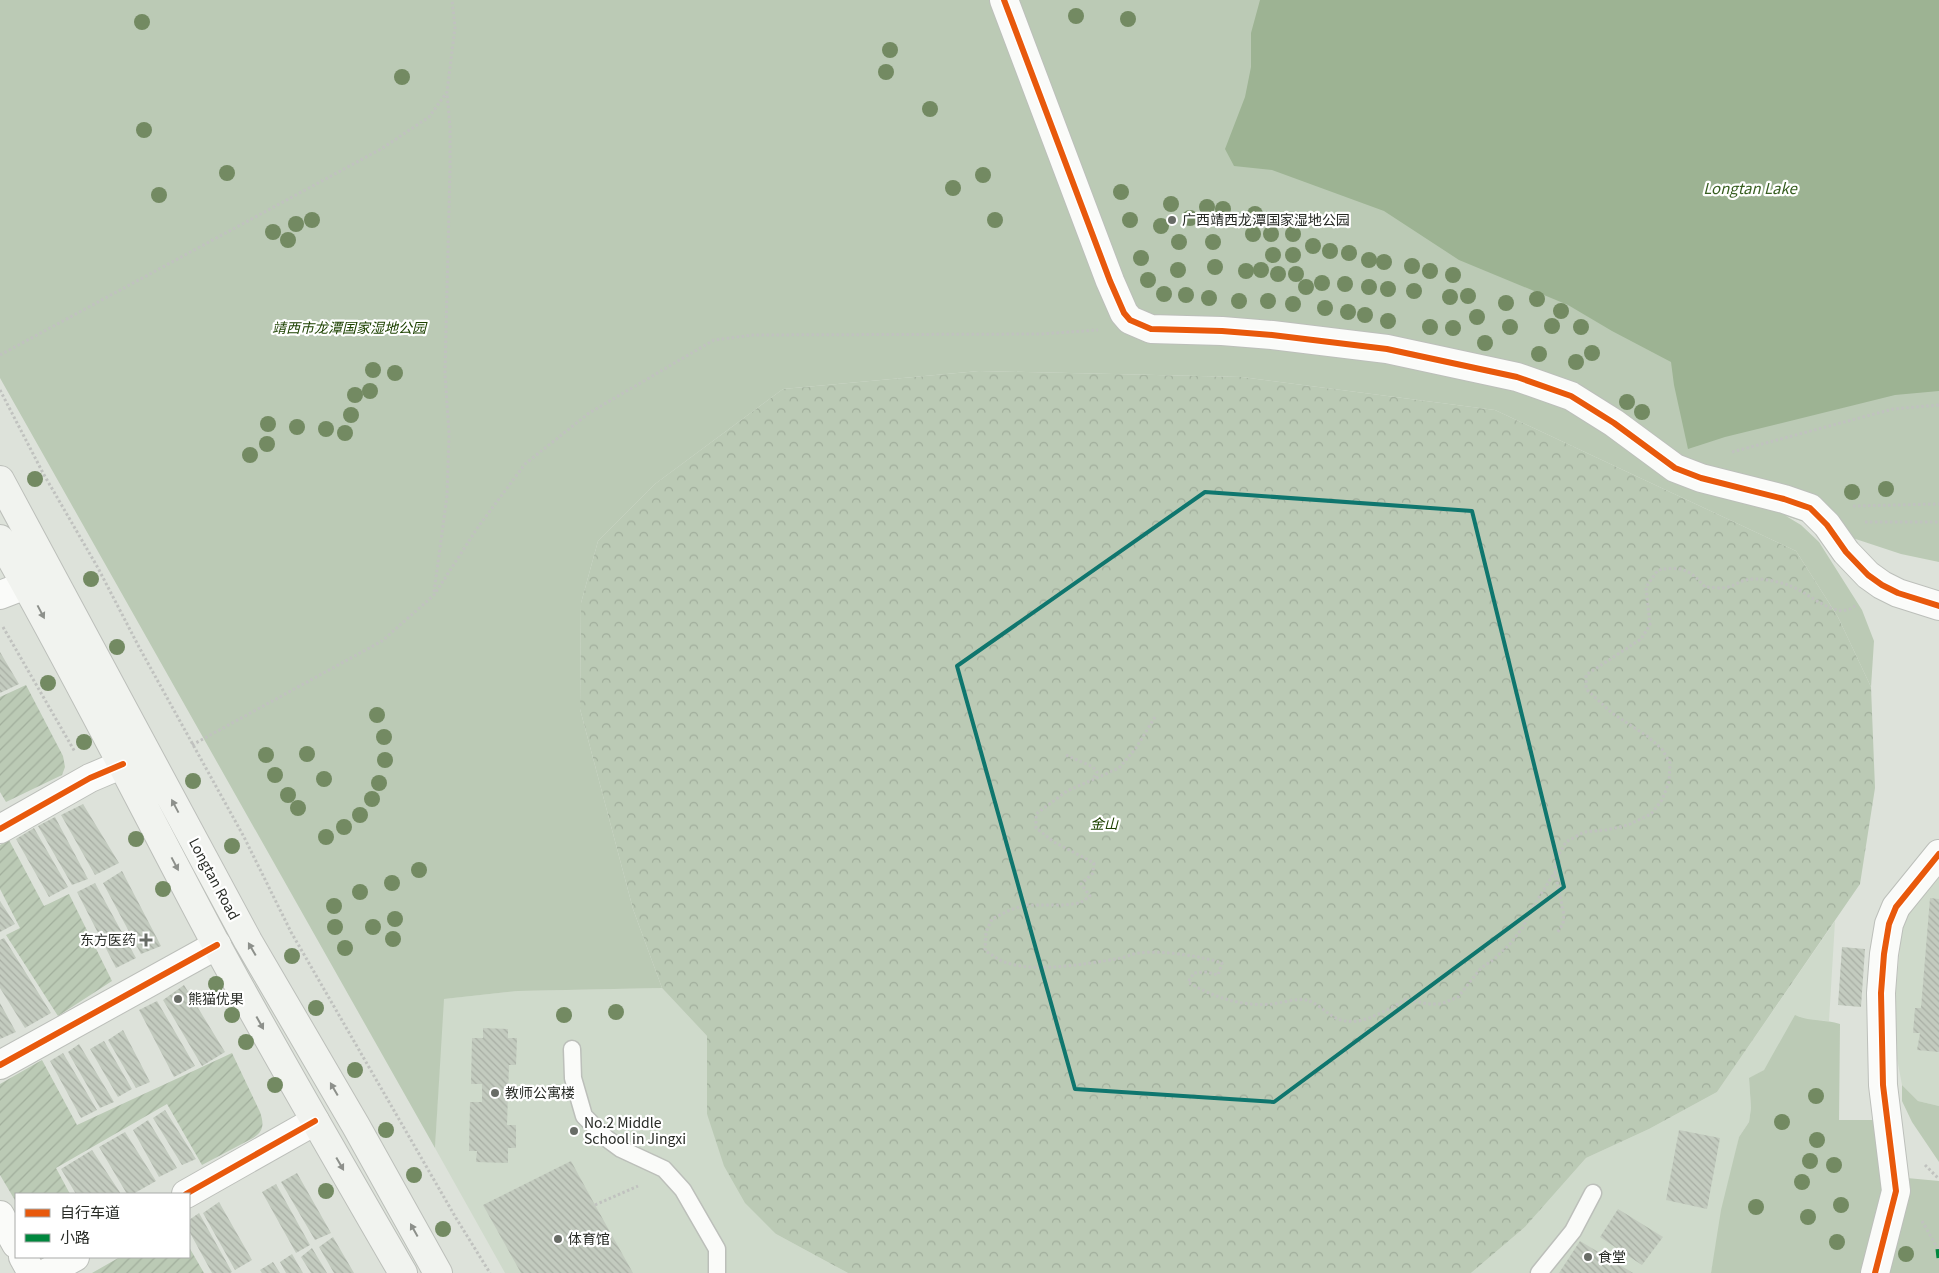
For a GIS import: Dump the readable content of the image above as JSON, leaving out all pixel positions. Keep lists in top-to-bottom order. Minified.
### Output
{"streets":{"main road":["Longtan Road"]},"water":["Longtan Lake"],"parks":["靖西市龙潭国家湿地公园","金山"],"places":{"other":["广西靖西龙潭国家湿地公园","熊猫优果","教师公寓楼","No.2 Middle School in Jingxi","体育馆","食堂"],"health":["东方医药"]},"legend":["自行车道","小路"]}
